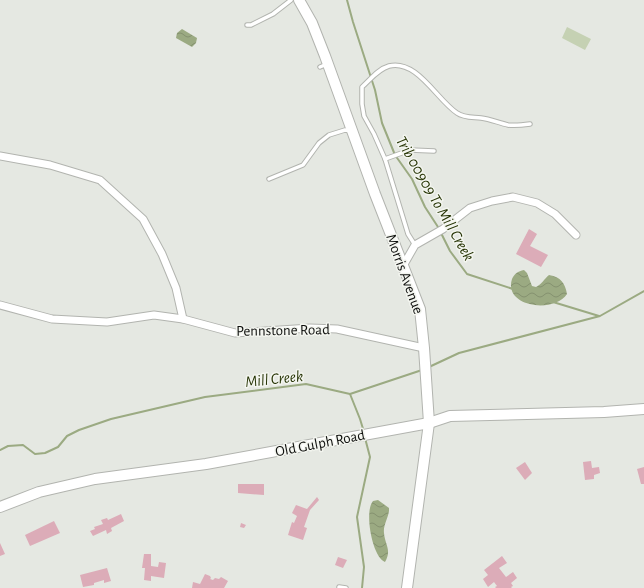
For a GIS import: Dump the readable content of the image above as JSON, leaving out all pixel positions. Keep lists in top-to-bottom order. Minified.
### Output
{"streets":{"street":["Morris Avenue","Pennstone Road","Old Gulph Road"]},"crossings":[["Morris Avenue","Pennstone Road"],["Morris Avenue","Old Gulph Road"]],"water":["Trib 00909 To Mill Creek","Mill Creek"]}
